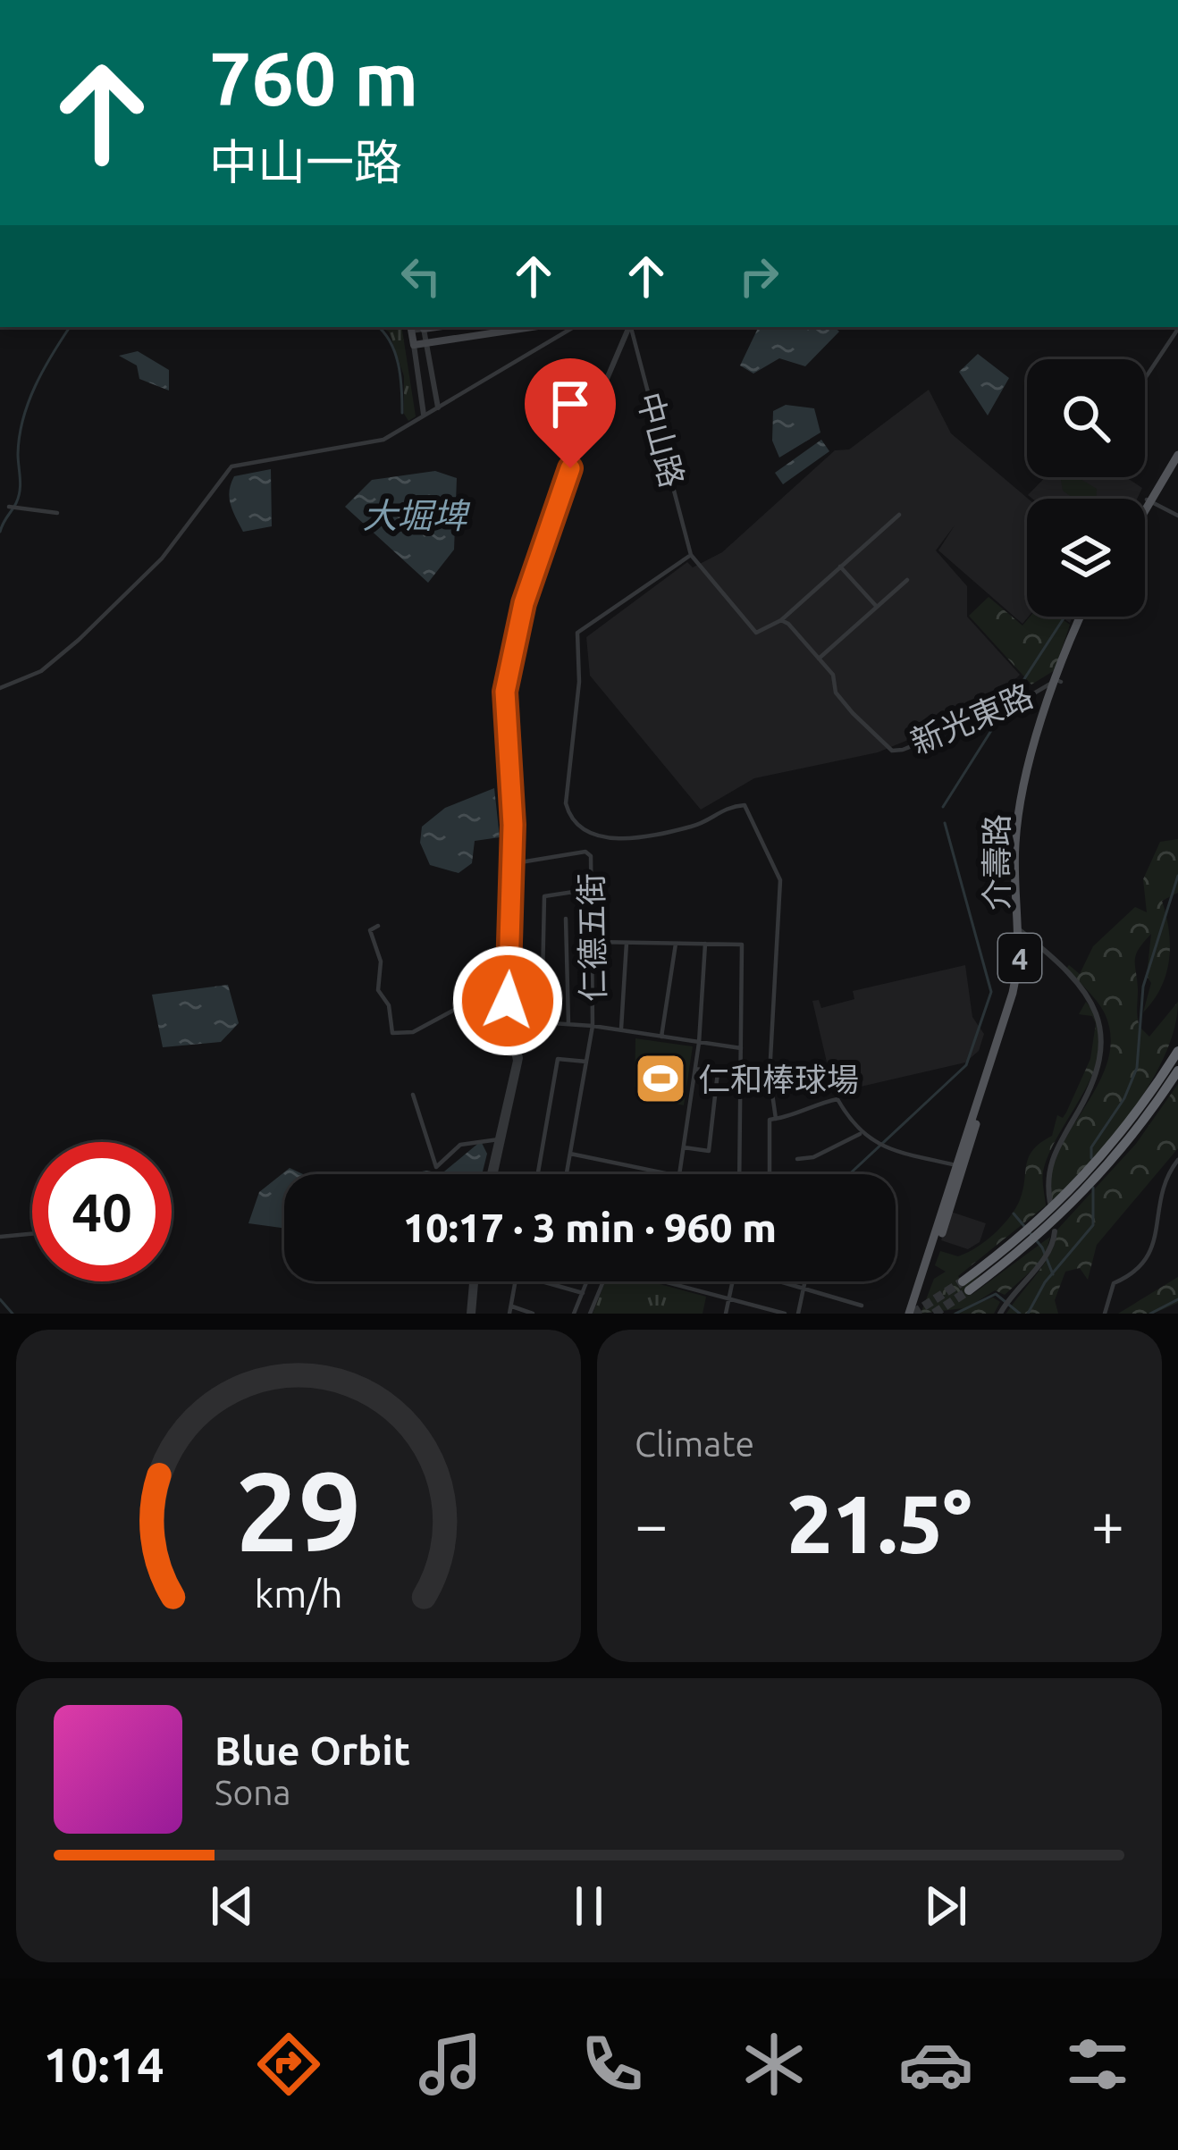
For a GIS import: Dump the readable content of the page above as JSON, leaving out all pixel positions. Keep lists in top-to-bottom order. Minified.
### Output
{"streets":{"main road":["介壽路","4"],"street":["中山路","新光東路","仁德五街"]},"crossings":[["新光東路","介壽路"]],"water":["大堀埤"],"places":{"sports":["仁和棒球場"]},"page":{"turn":["760 m","中山一路"],"limit":"40","trip":"10:17 · 3 min · 960 m","tile":"Climate","heat":["−","21.5°","+"],"song":["Blue Orbit","Sona"],"tabs":"10:14","gauge":["29","km/h"]}}
